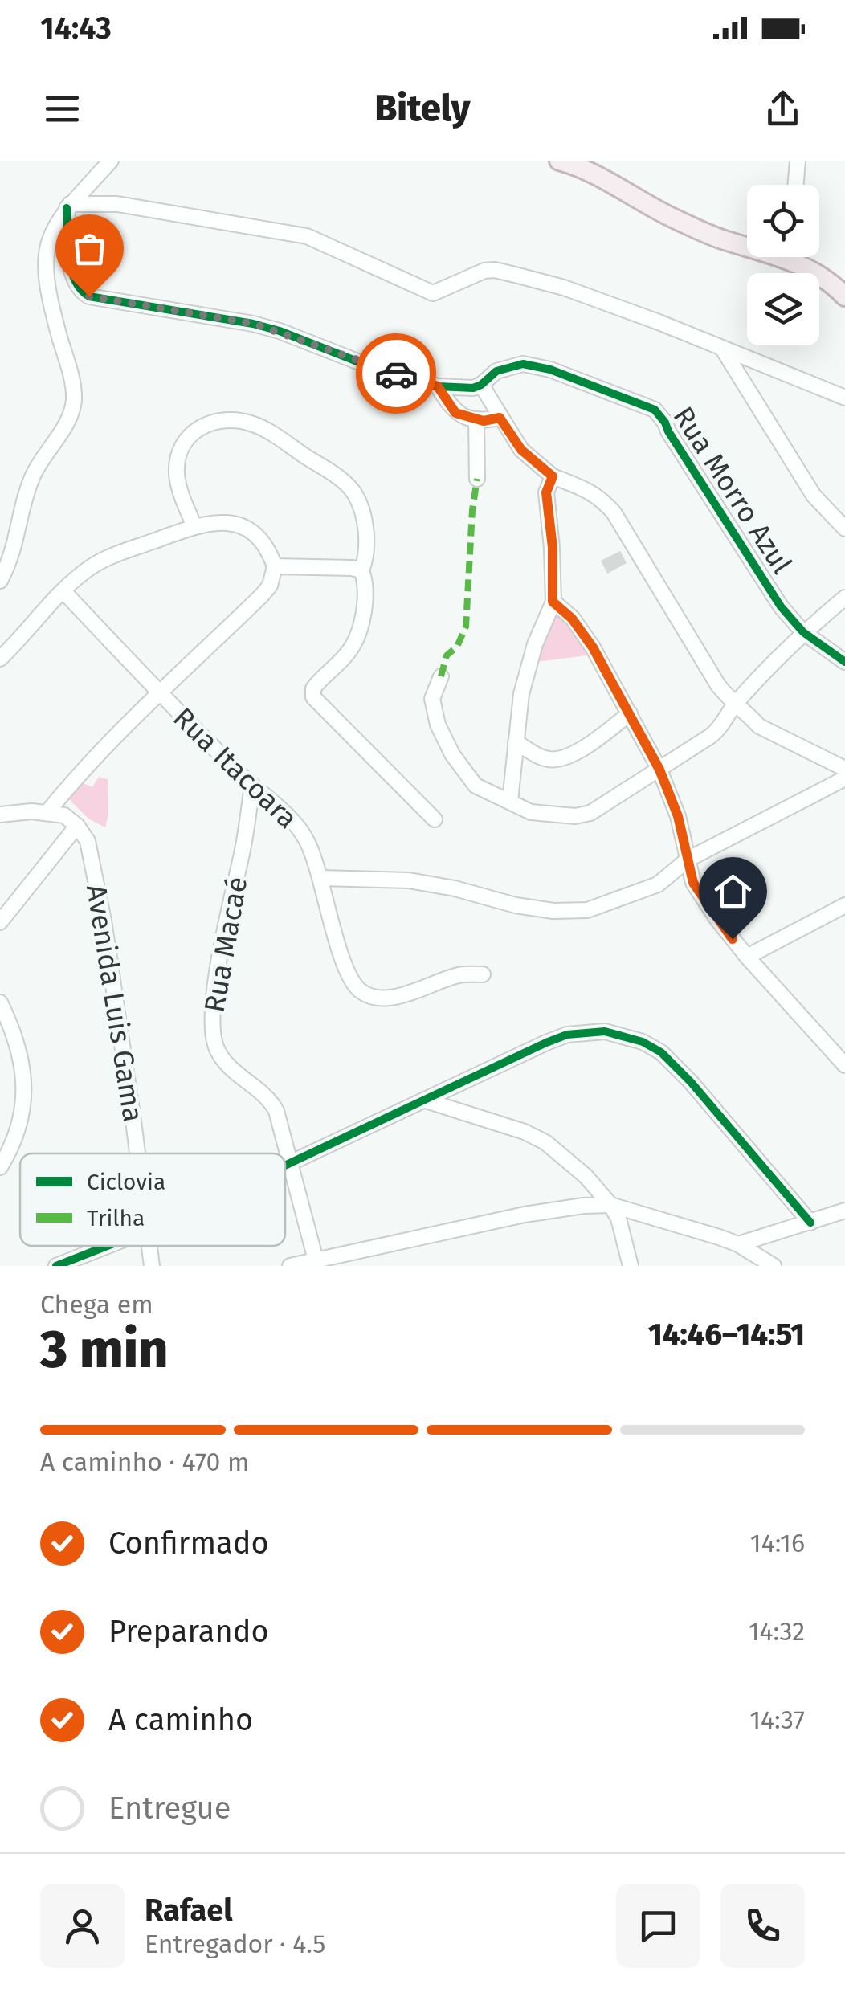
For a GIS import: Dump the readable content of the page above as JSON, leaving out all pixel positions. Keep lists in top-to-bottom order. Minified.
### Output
{"streets":{"street":["Rua Morro Azul","Rua Itacoara","Rua Macaé","Avenida Luis Gama"]},"crossings":[["Rua Itacoara","Rua Macaé"]],"legend":["Ciclovia","Trilha"],"page":{"status":"14:43","header":"Bitely","heading":["3 min","Chega em","14:46–14:51"],"panel":["Rafael","Entregador · 4.5"],"bar":"A caminho · 470 m","list":[["Confirmado","14:16"],["Preparando","14:32"],["A caminho","14:37"],"Entregue"]}}
